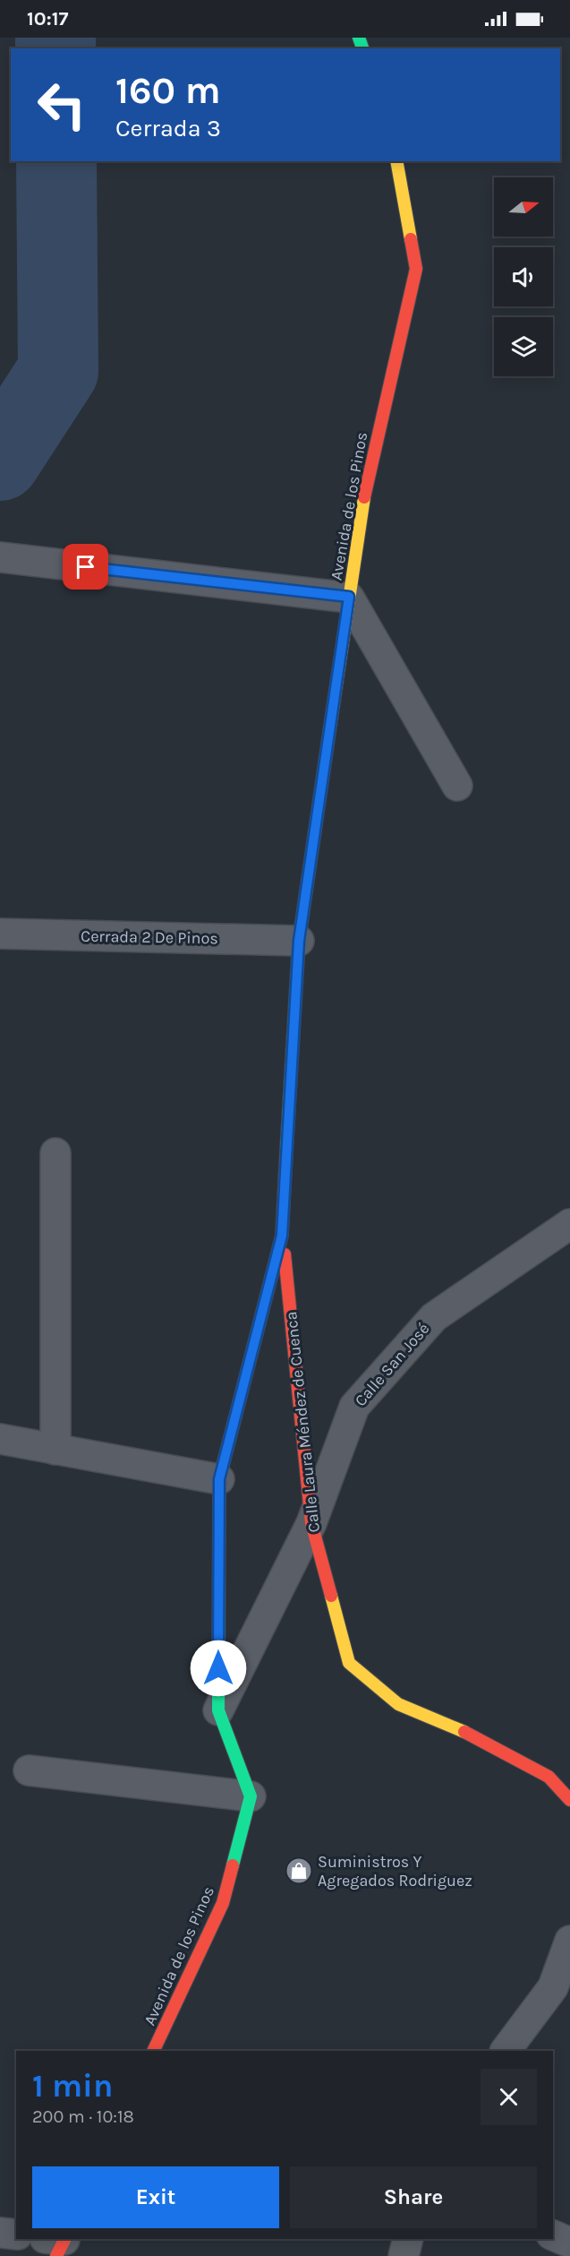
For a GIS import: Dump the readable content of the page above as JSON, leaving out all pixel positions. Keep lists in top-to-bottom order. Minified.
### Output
{"streets":{"street":["Avenida de los Pinos","Cerrada 2 De Pinos","Calle San José","Calle Laura Méndez de Cuenca"]},"crossings":[["Avenida de los Pinos","Cerrada 2 De Pinos"],["Avenida de los Pinos","Calle San José"],["Avenida de los Pinos","Calle Laura Méndez de Cuenca"],["Calle San José","Calle Laura Méndez de Cuenca"]],"places":{"shop":["Suministros Y Agregados Rodriguez"]},"north":"right","page":{"status":"10:17","turn":["160 m","Cerrada 3"],"heading":["1 min","200 m · 10:18"],"buttons":["Exit","Share"]}}
